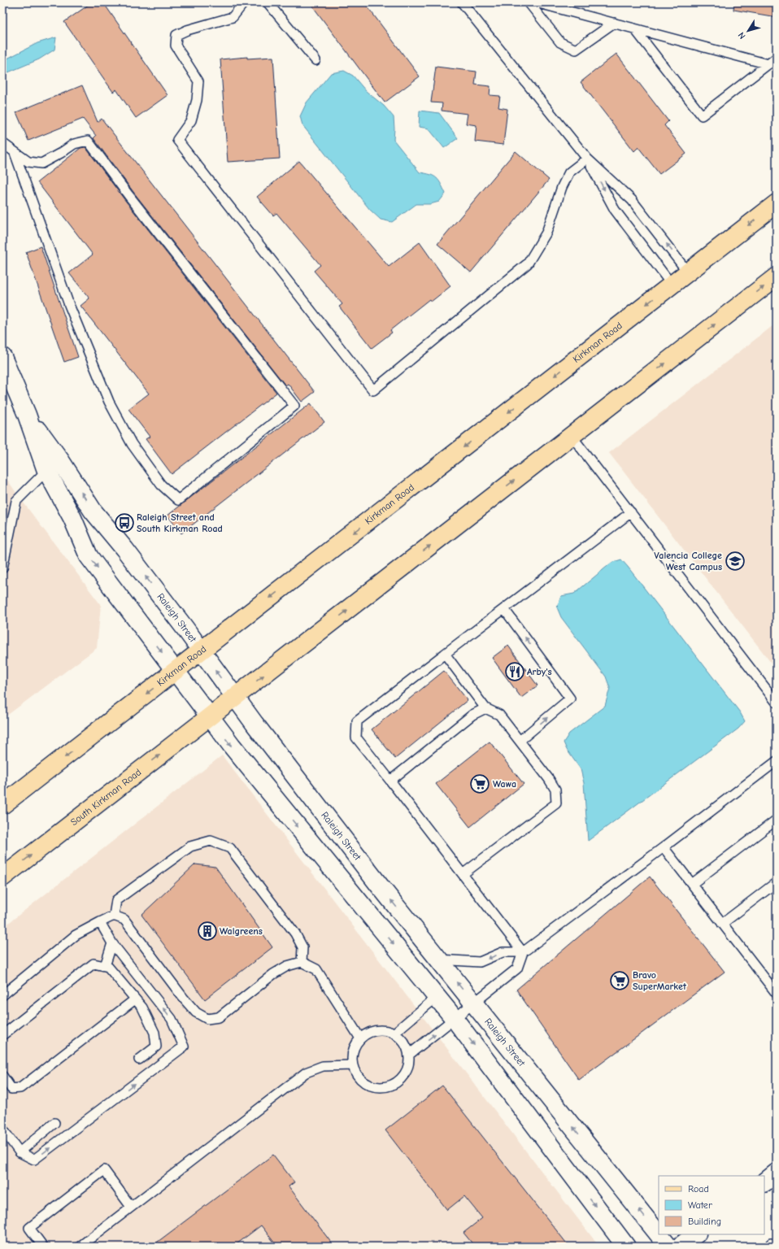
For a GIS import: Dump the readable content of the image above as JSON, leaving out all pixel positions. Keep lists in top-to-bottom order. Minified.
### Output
{"streets":{"main road":["Kirkman Road","South Kirkman Road"],"street":["Raleigh Street"]},"crossings":[["Kirkman Road","Raleigh Street"],["Raleigh Street","South Kirkman Road"]],"one_way":["South Kirkman Road"],"places":{"bus stop":["Raleigh Street and South Kirkman Road"],"school or university":["Valencia College West Campus"],"restaurant":["Arby's"],"supermarket":["Wawa","Bravo SuperMarket"],"building":["Walgreens"]},"legend":["Road","Water","Building"],"north":"bottom left"}
